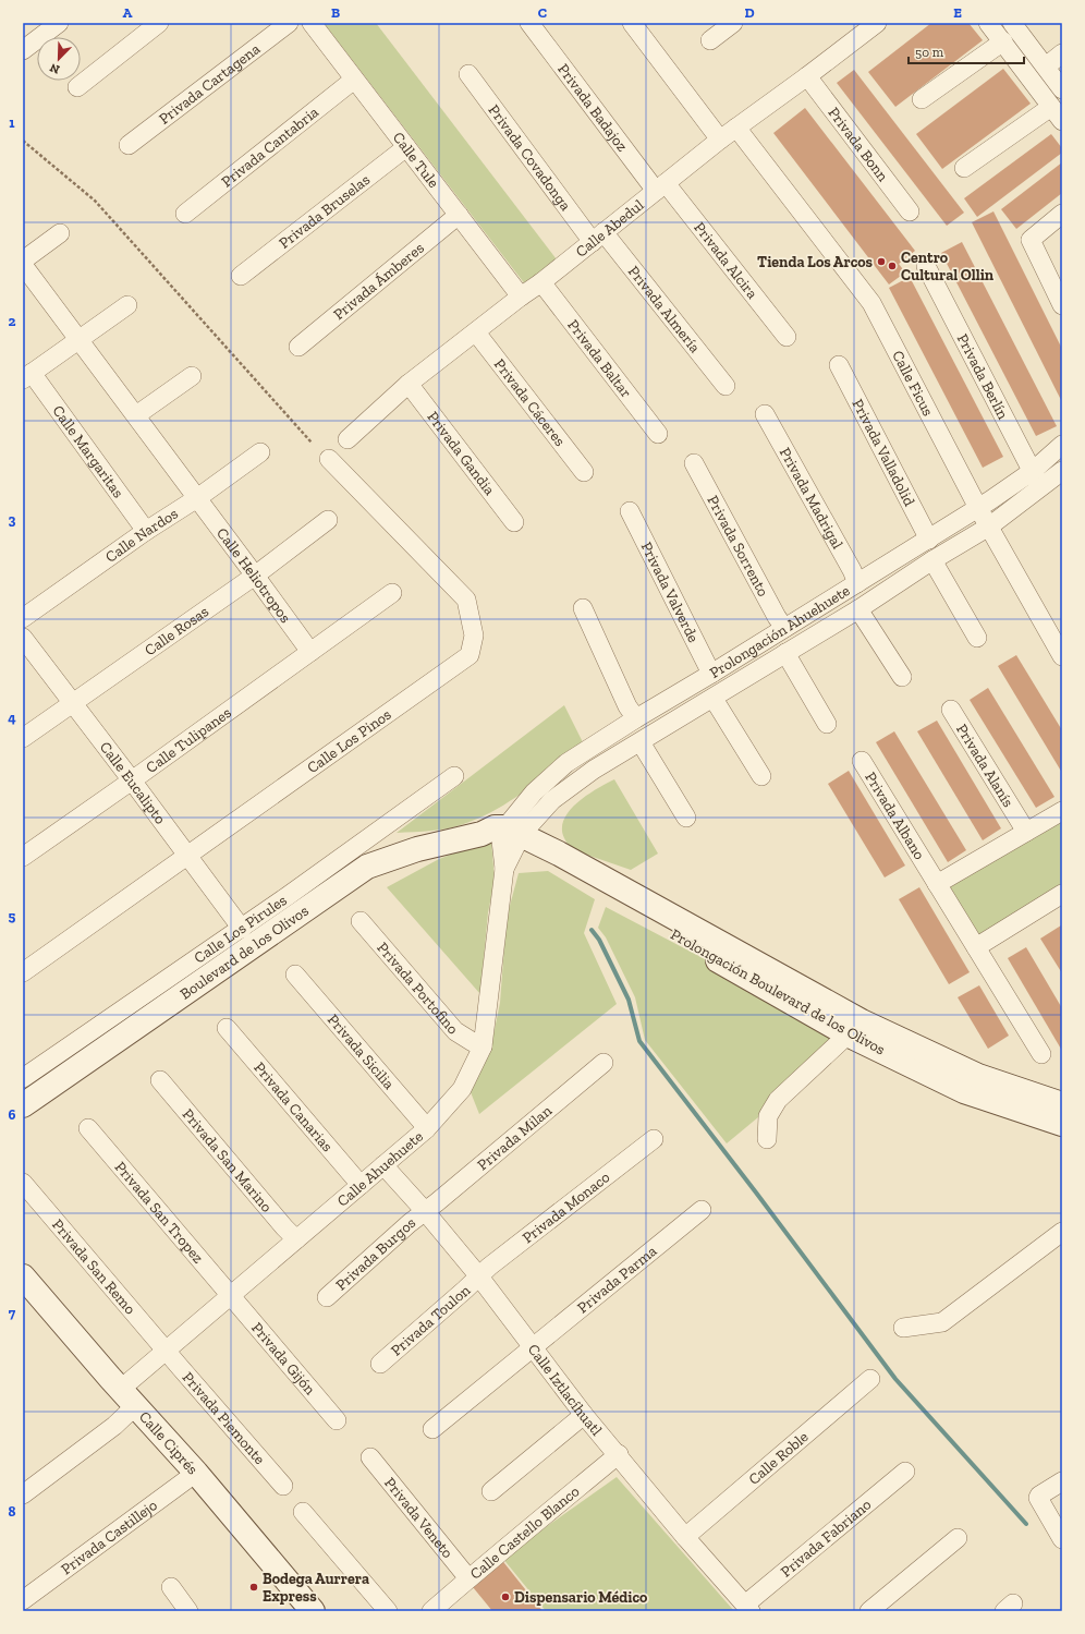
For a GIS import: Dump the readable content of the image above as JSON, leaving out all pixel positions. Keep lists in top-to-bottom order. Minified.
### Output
{"streets":{"street":["Privada Cartagena","Privada Badajoz","Privada Bonn","Privada Cantabria","Privada Covadonga","Calle Tule","Privada Bruselas","Calle Abedul","Privada Alcira","Privada Ámberes","Privada Almería","Privada Baltar","Privada Berlín","Calle Ficus","Privada Cáceres","Calle Margaritas","Privada Valladolid","Privada Gandia","Privada Madrigal","Calle Nardos","Privada Sorrento","Calle Heliotropos","Privada Valverde","Calle Rosas","Prolongación Ahuehuete","Calle Tulipanes","Calle Los Pinos","Privada Alanís","Calle Eucalipto","Privada Albano","Calle Los Pirules","Boulevard de los Olivos","Privada Portofino","Prolongación Boulevard de los Olivos","Privada Sicilia","Privada Canarias","Privada Milan","Privada San Marino","Calle Ahuehuete","Privada Monaco","Privada San Tropez","Privada Burgos","Privada San Remo","Privada Parma","Privada Toulon","Privada Gijón","Calle Iztlacíhuatl","Privada Piemonte","Calle Ciprés","Calle Roble","Privada Veneto","Calle Castello Blanco","Privada Castillejo","Privada Fabriano"]},"crossings":[["Privada Badajoz","Calle Abedul"],["Privada Badajoz","Privada Alcira"],["Privada Bonn","Calle Abedul"],["Privada Cantabria","Calle Tule"],["Privada Covadonga","Calle Abedul"],["Privada Covadonga","Privada Almería"],["Calle Tule","Privada Bruselas"],["Calle Tule","Calle Abedul"],["Calle Tule","Privada Ámberes"],["Calle Abedul","Privada Alcira"],["Calle Abedul","Privada Almería"],["Calle Abedul","Privada Baltar"],["Calle Abedul","Calle Ficus"],["Calle Abedul","Privada Cáceres"],["Calle Abedul","Privada Gandia"],["Privada Berlín","Prolongación Ahuehuete"],["Calle Ficus","Prolongación Ahuehuete"],["Calle Margaritas","Calle Nardos"],["Privada Valladolid","Prolongación Ahuehuete"],["Privada Madrigal","Prolongación Ahuehuete"],["Calle Nardos","Calle Heliotropos"],["Privada Sorrento","Prolongación Ahuehuete"],["Calle Heliotropos","Calle Rosas"],["Calle Heliotropos","Calle Tulipanes"],["Privada Valverde","Prolongación Ahuehuete"],["Calle Rosas","Calle Eucalipto"],["Prolongación Ahuehuete","Boulevard de los Olivos"],["Prolongación Ahuehuete","Prolongación Boulevard de los Olivos"],["Prolongación Ahuehuete","Calle Ahuehuete"],["Calle Tulipanes","Calle Eucalipto"],["Calle Los Pinos","Calle Eucalipto"],["Calle Eucalipto","Calle Los Pirules"],["Boulevard de los Olivos","Prolongación Boulevard de los Olivos"],["Boulevard de los Olivos","Calle Ahuehuete"],["Privada Portofino","Calle Ahuehuete"],["Prolongación Boulevard de los Olivos","Calle Ahuehuete"],["Privada Sicilia","Calle Ahuehuete"],["Privada Canarias","Calle Ahuehuete"],["Privada Milan","Privada Burgos"],["Privada Milan","Calle Iztlacíhuatl"],["Privada San Marino","Calle Ahuehuete"],["Calle Ahuehuete","Privada San Tropez"],["Calle Ahuehuete","Privada San Remo"],["Calle Ahuehuete","Privada Gijón"],["Calle Ahuehuete","Calle Iztlacíhuatl"],["Calle Ahuehuete","Privada Piemonte"],["Calle Ahuehuete","Calle Ciprés"],["Privada Monaco","Privada Toulon"],["Privada Monaco","Calle Iztlacíhuatl"],["Privada San Tropez","Privada Gijón"],["Privada Burgos","Calle Iztlacíhuatl"],["Privada San Remo","Privada Piemonte"],["Privada Parma","Calle Iztlacíhuatl"],["Privada Toulon","Calle Iztlacíhuatl"],["Calle Iztlacíhuatl","Calle Roble"],["Calle Iztlacíhuatl","Calle Castello Blanco"],["Calle Iztlacíhuatl","Privada Fabriano"],["Calle Ciprés","Privada Castillejo"],["Privada Veneto","Calle Castello Blanco"]],"places":["Tienda Los Arcos","Centro Cultural Ollin","Bodega Aurrera Express","Dispensario Médico"],"scale_bar":"50 m","north":"bottom left","grid":{"columns":["A","B","C","D","E"],"rows":["1","2","3","4","5","6","7","8"]}}
